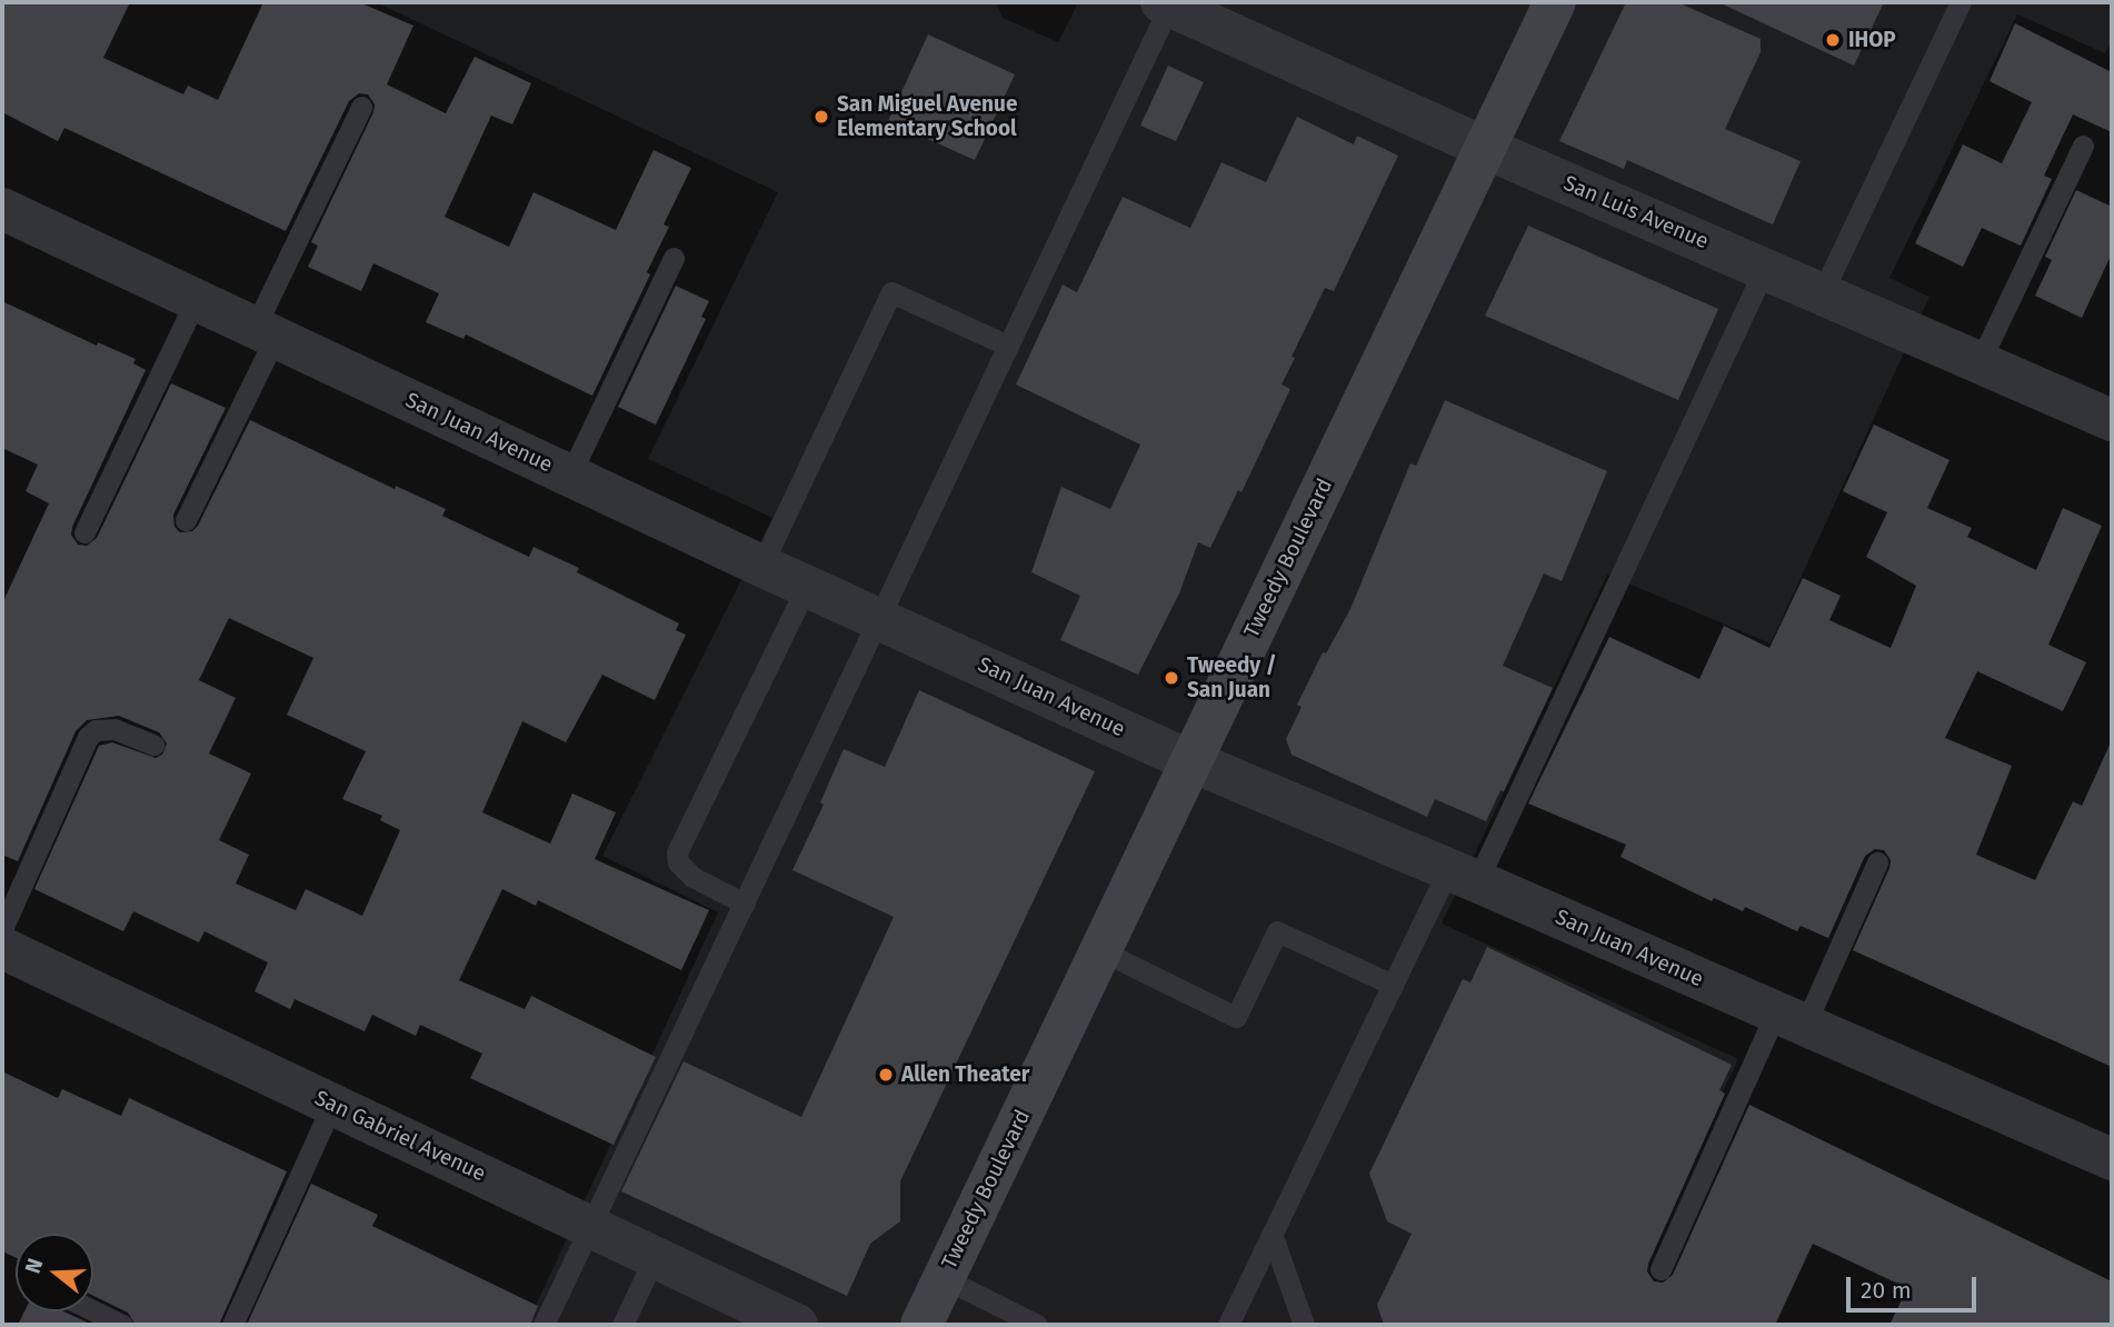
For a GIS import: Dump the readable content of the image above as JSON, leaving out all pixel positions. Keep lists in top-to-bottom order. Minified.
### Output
{"streets":{"main road":["Tweedy Boulevard"],"street":["San Luis Avenue","San Juan Avenue","San Gabriel Avenue"]},"crossings":[["San Luis Avenue","Tweedy Boulevard"],["San Juan Avenue","Tweedy Boulevard"]],"places":["IHOP","San Miguel Avenue Elementary School","Tweedy / San Juan","Allen Theater"],"scale_bar":"20 m","north":"left"}
